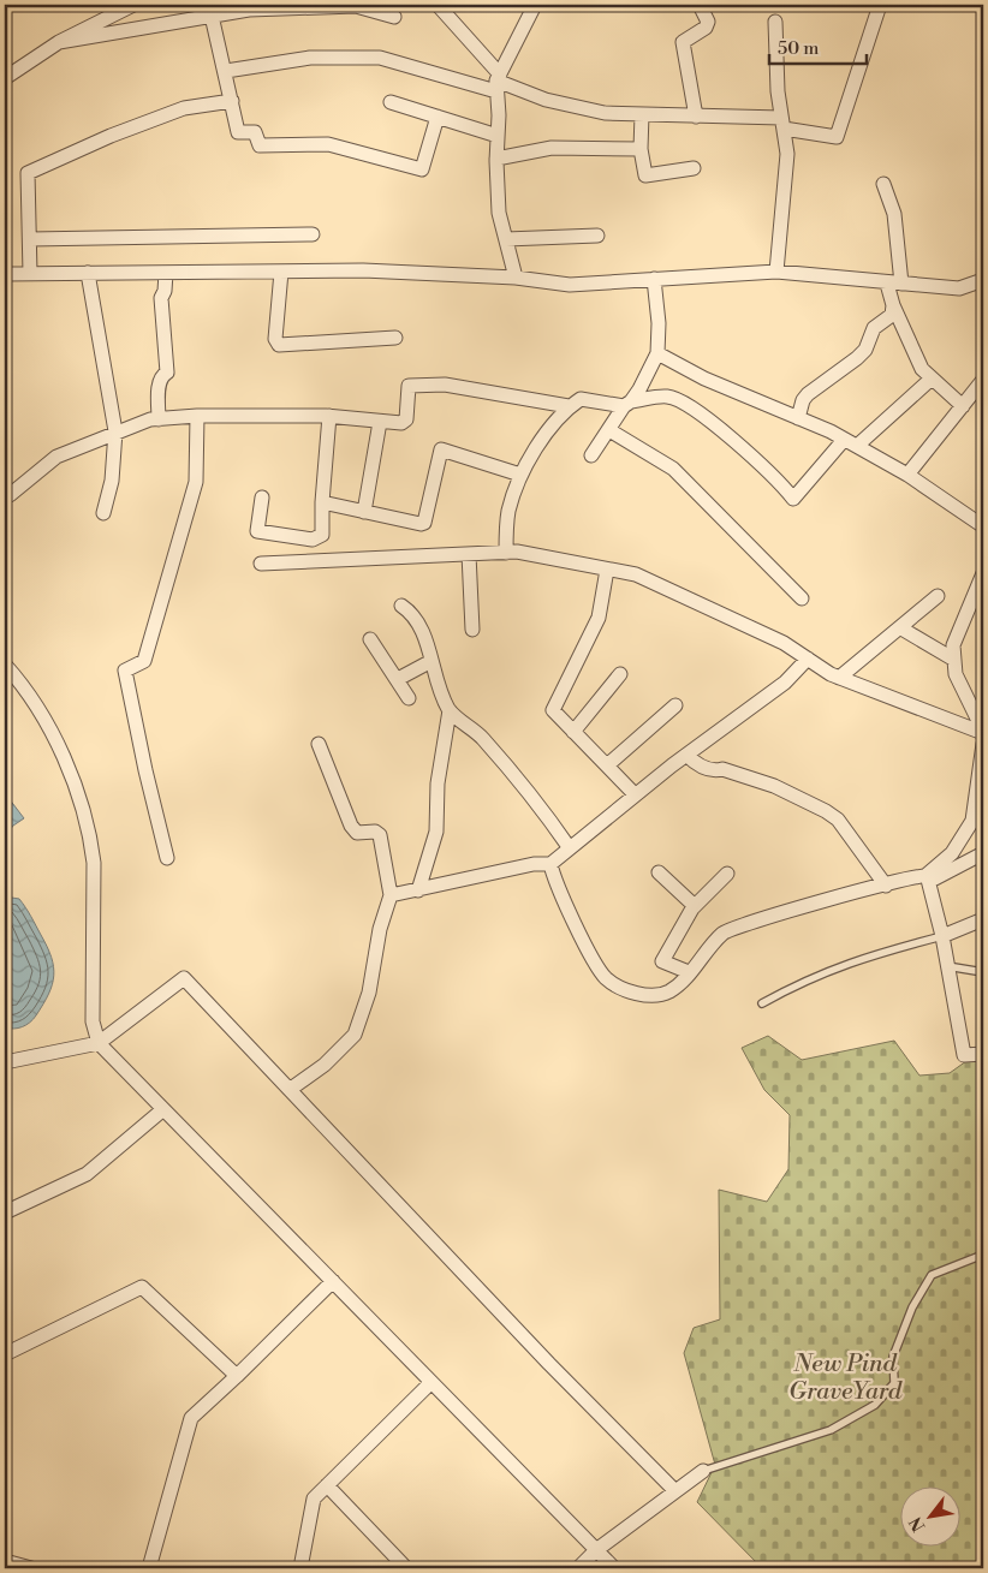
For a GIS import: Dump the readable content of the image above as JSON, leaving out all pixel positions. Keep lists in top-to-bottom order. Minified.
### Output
{"parks":["New Pind GraveYard"],"scale_bar":"50 m","north":"bottom left"}
